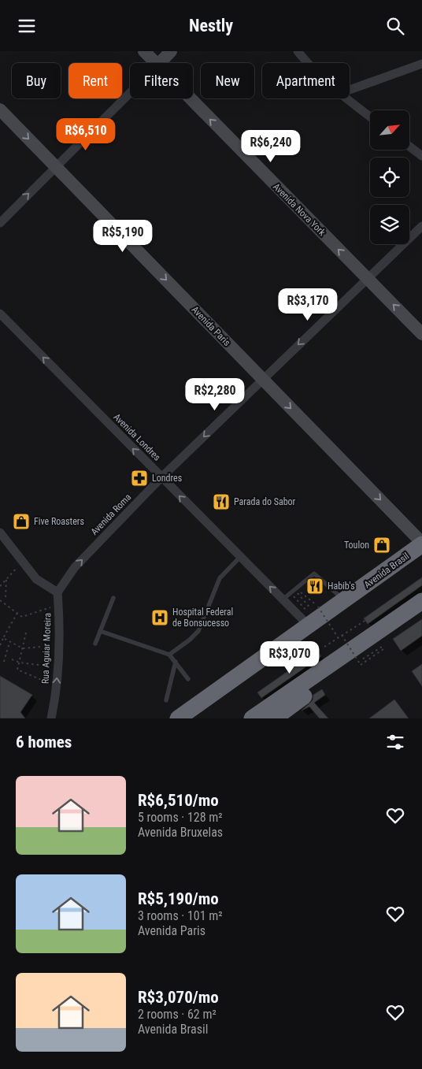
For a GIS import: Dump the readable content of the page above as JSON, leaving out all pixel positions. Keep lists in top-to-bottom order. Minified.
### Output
{"streets":{"highway":["Avenida Brasil"],"main road":["Avenida Nova York","Avenida Paris"],"street":["Avenida Londres","Avenida Roma","Rua Aguiar Moreira"]},"crossings":[["Avenida Nova York","Avenida Roma"],["Avenida Paris","Avenida Roma"],["Avenida Paris","Avenida Brasil"],["Avenida Londres","Avenida Roma"],["Avenida Londres","Avenida Brasil"],["Avenida Roma","Rua Aguiar Moreira"]],"one_way":["Avenida Nova York","Avenida Paris","Avenida Londres"],"places":{"pharmacy":["Londres"],"restaurant":["Parada do Sabor","Habib's"],"shop":["Five Roasters","Toulon"],"hospital":["Hospital Federal de Bonsucesso"]},"north":"top right","page":{"header":"Nestly","chip":["Buy","Rent","Filters","New","Apartment"],"price":["R$6,510","R$6,240","R$5,190","R$3,170","R$2,280","R$3,070"],"heading":"6 homes","list":[{"name":"R$6,510/mo","note":"5 rooms · 128 m² · Avenida Bruxelas"},{"name":"R$5,190/mo","note":"3 rooms · 101 m² · Avenida Paris"},{"name":"R$3,070/mo","note":"2 rooms · 62 m² · Avenida Brasil"}]}}
